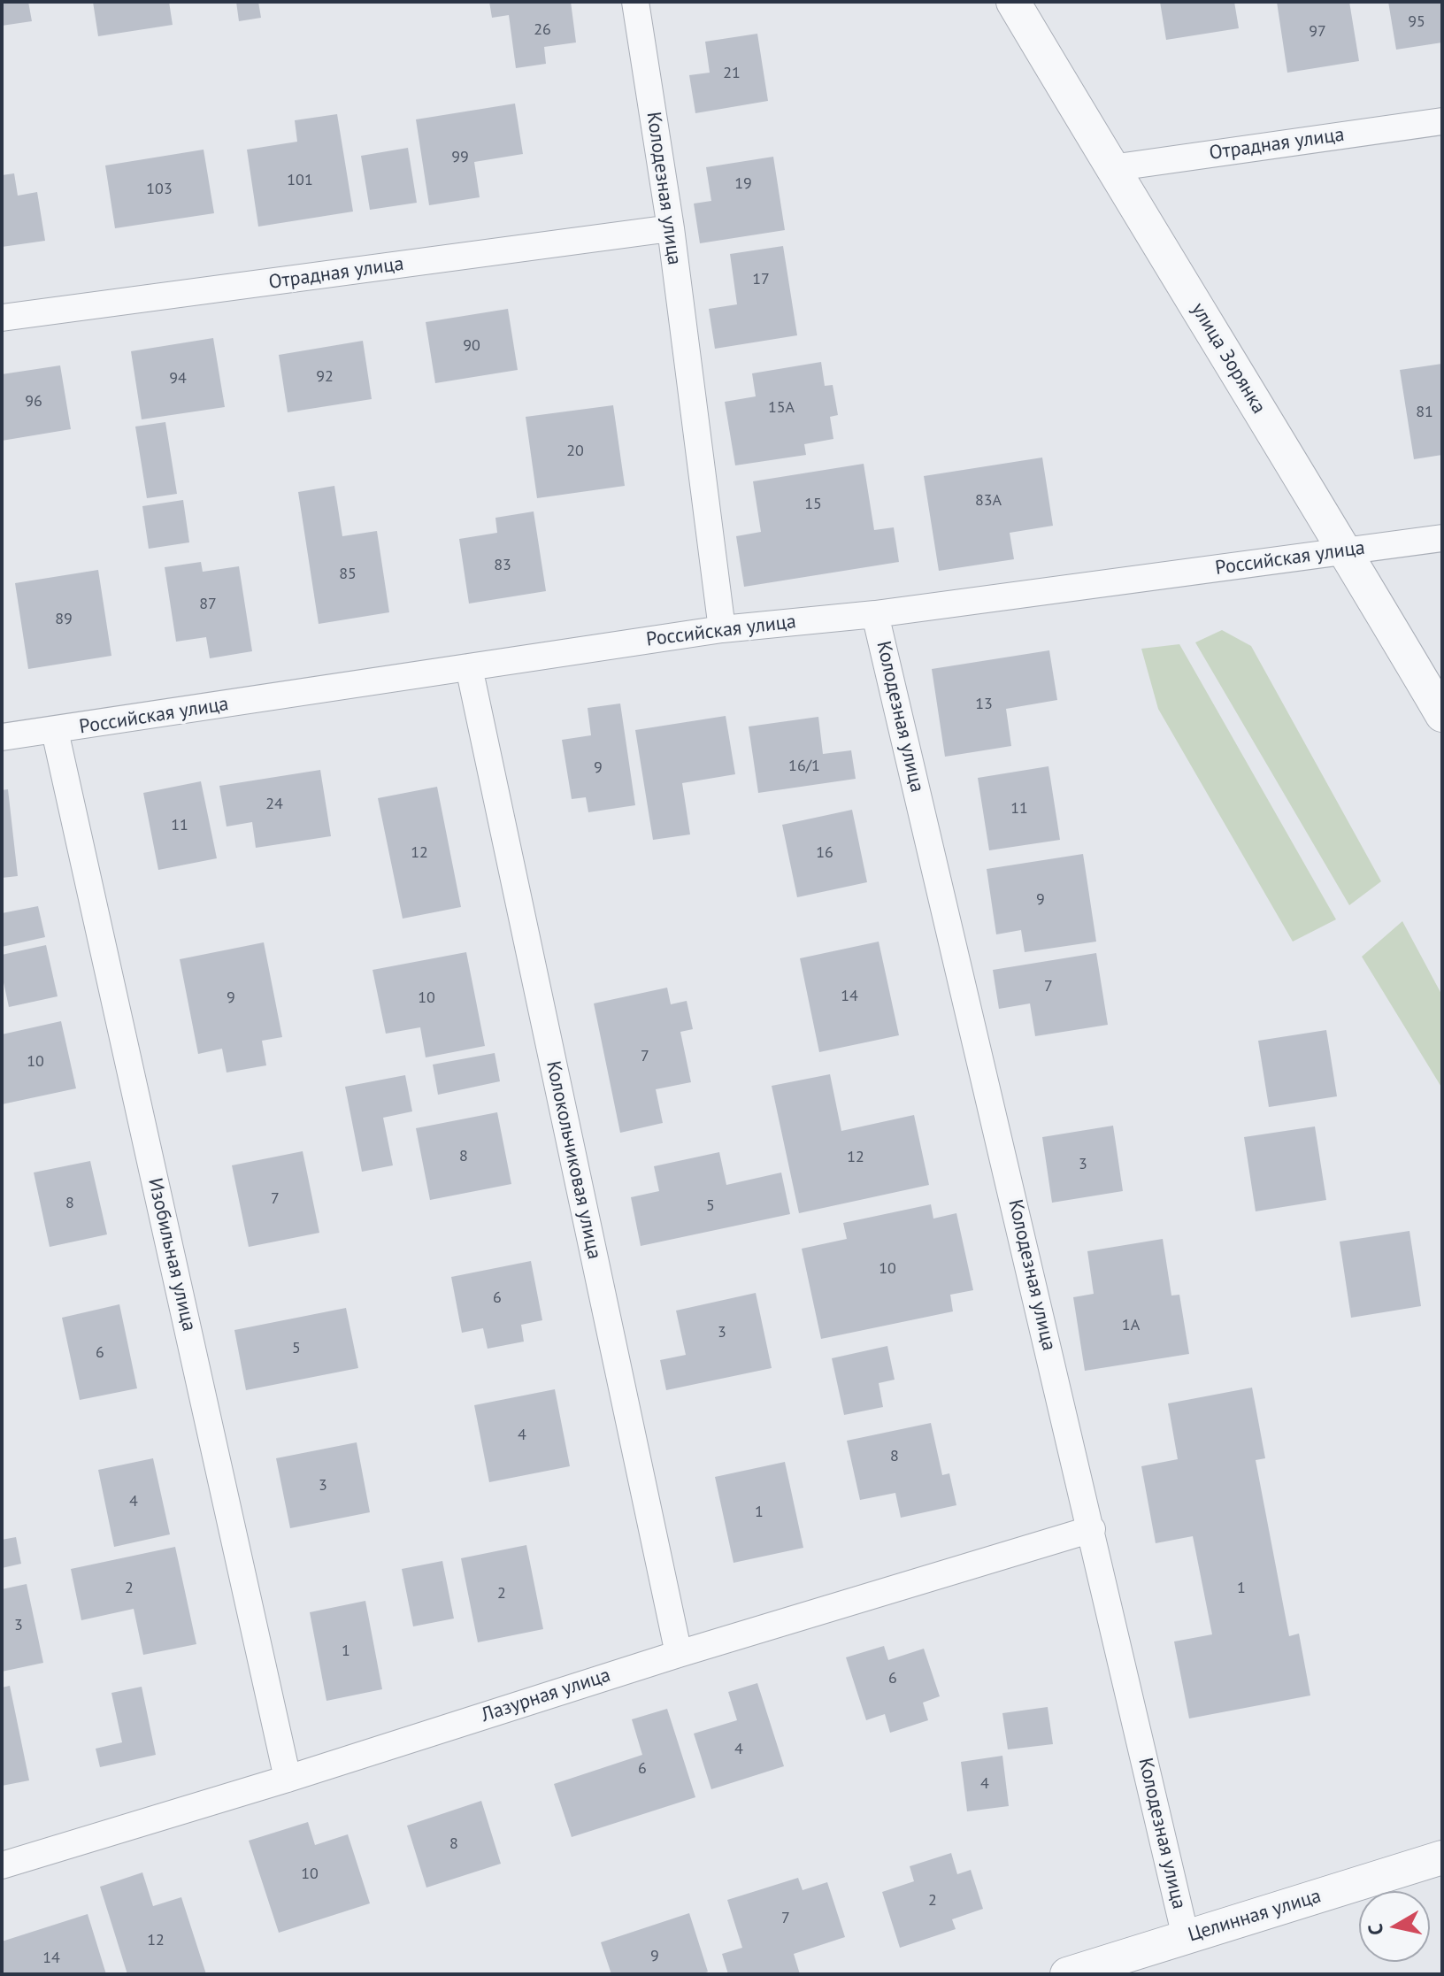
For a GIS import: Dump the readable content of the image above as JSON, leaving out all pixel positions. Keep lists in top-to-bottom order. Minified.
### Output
{"streets":{"street":["Отрадная улица","Колодезная улица","улица Зорянка","Российская улица","Колокольчиковая улица","Изобильная улица","Лазурная улица","Целинная улица"]},"crossings":[["Отрадная улица","Колодезная улица"],["Отрадная улица","улица Зорянка"],["Колодезная улица","Российская улица"],["Колодезная улица","Лазурная улица"],["Колодезная улица","Целинная улица"],["улица Зорянка","Российская улица"],["Российская улица","Колокольчиковая улица"],["Российская улица","Изобильная улица"],["Колокольчиковая улица","Лазурная улица"],["Изобильная улица","Лазурная улица"]],"house_numbers":["95","26","97","21","99","101","19","103","17","90","92","94","96","15А","81","20","83А","15","83","85","87","89","13","16/1","9","24","11","11","12","16","9","7","14","9","10","7","10","8","12","3","7","8","5","10","6","1А","3","5","6","4","8","3","4","1","2","1","2","3","1","6","4","6","4","8","10","2","7","12","9","14"],"north":"left"}
